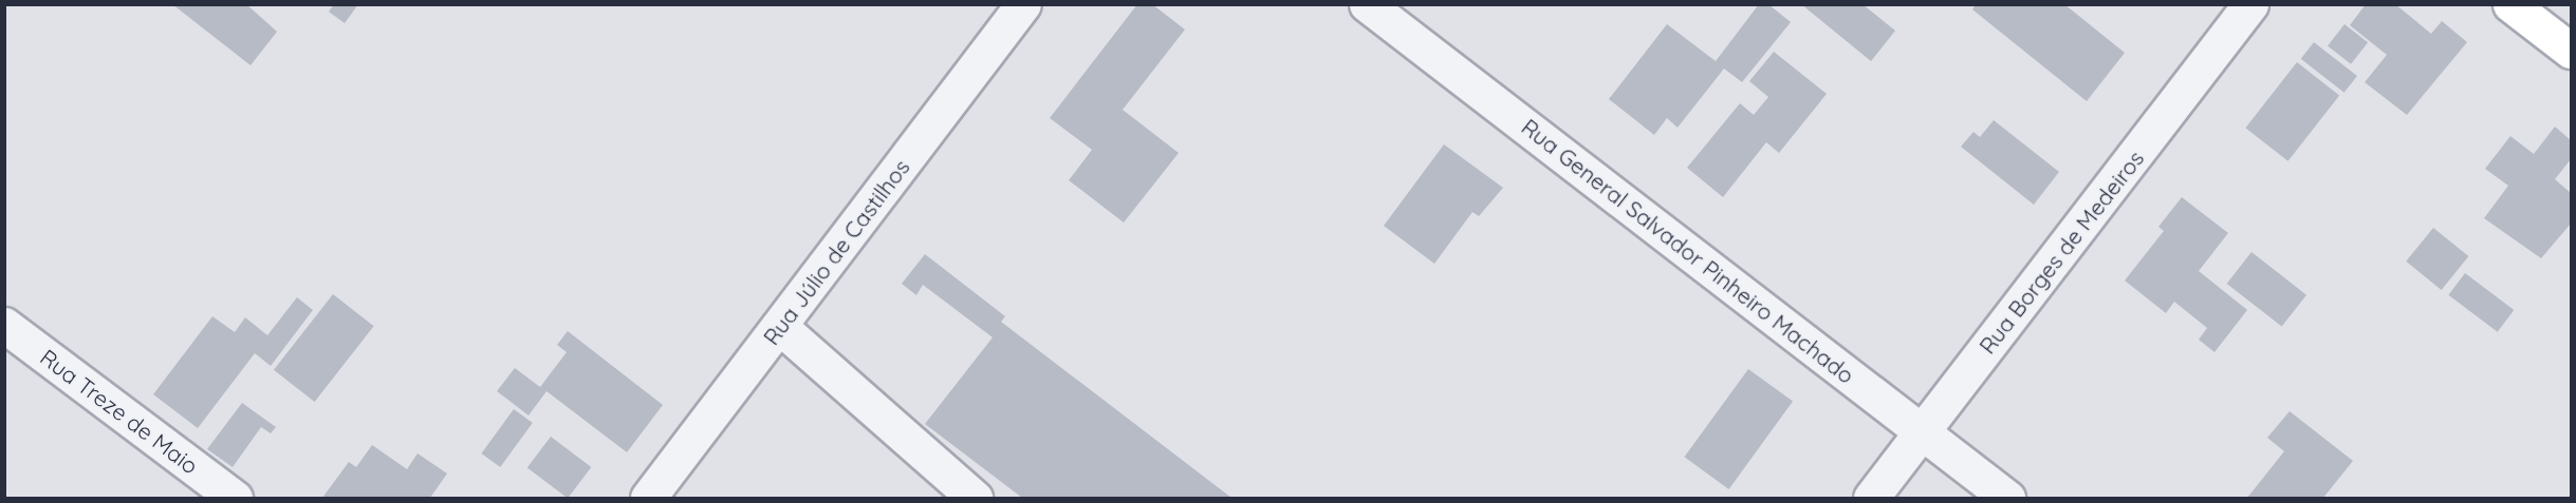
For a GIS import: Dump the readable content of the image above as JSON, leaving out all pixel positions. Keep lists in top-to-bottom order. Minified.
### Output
{"streets":{"street":["Rua General Salvador Pinheiro Machado","Rua Júlio de Castilhos","Rua Borges de Medeiros","Rua Treze de Maio"]},"crossings":[["Rua General Salvador Pinheiro Machado","Rua Borges de Medeiros"]]}
